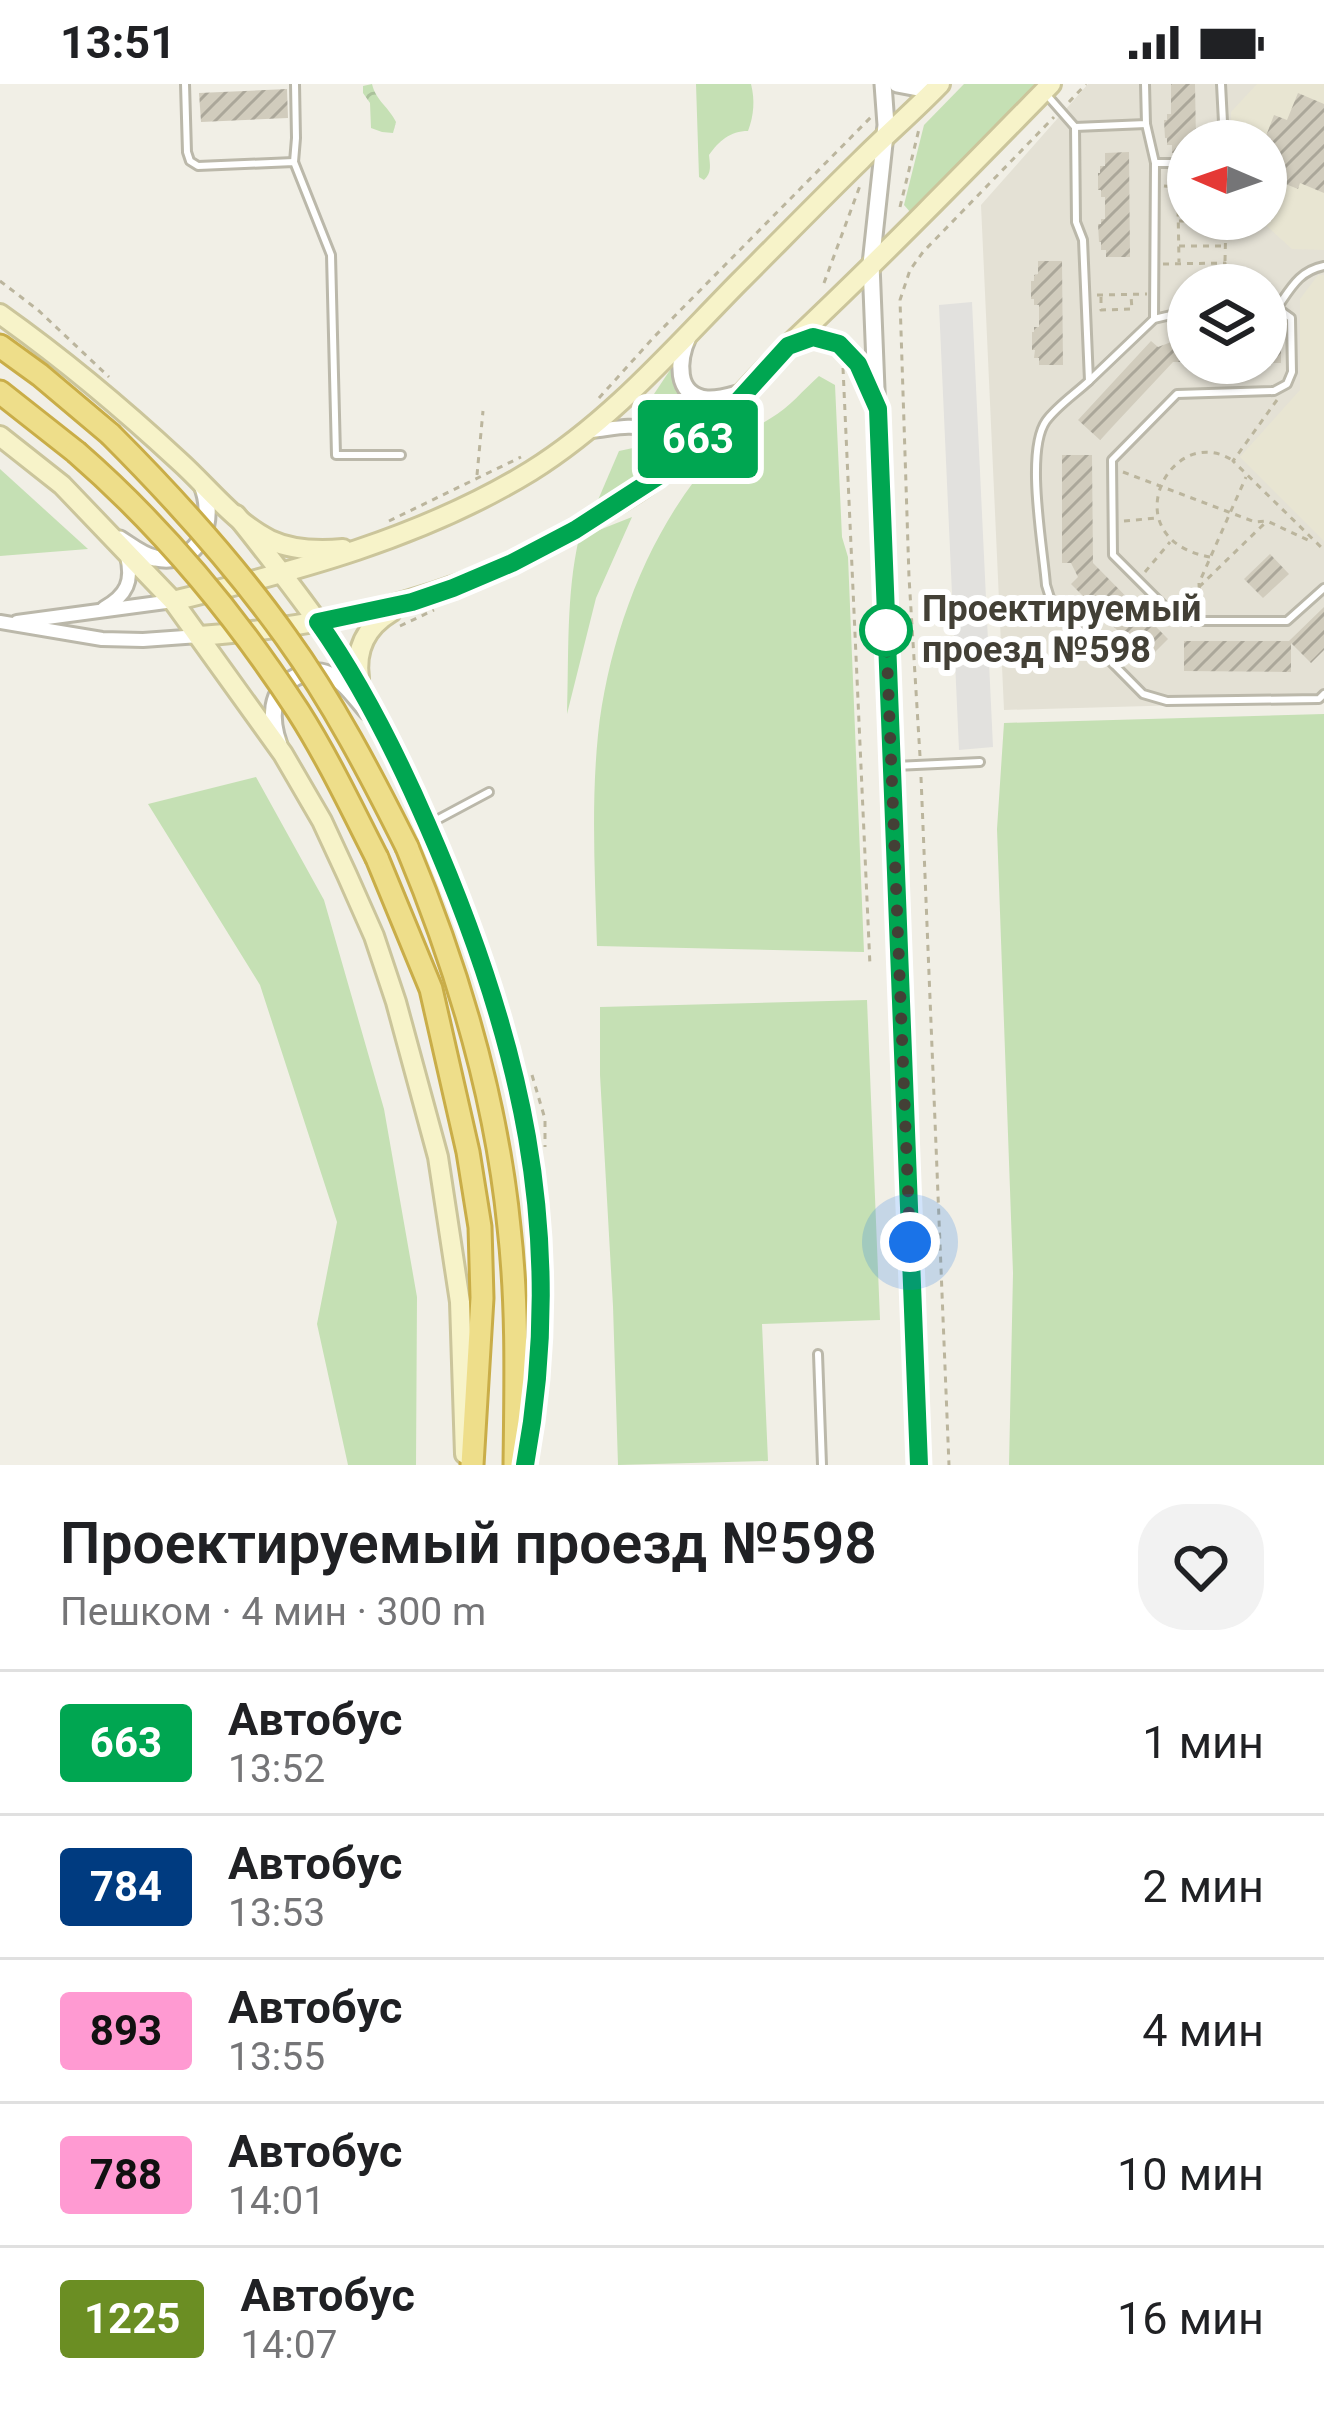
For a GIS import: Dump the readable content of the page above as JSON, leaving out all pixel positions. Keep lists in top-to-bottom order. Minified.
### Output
{"places":["Проектируемый проезд №598"],"lines":["bus line 663"],"north":"left","page":{"status":"13:51","on_map":"663","heading":["Проектируемый проезд №598","Пешком · 4 мин · 300 m"],"list":[{"mark":"663","name":"Автобус","note":"13:52","value":"1 мин"},{"mark":"784","name":"Автобус","note":"13:53","value":"2 мин"},{"mark":"893","name":"Автобус","note":"13:55","value":"4 мин"},{"mark":"788","name":"Автобус","note":"14:01","value":"10 мин"},{"mark":"1225","name":"Автобус","note":"14:07","value":"16 мин"}]}}
